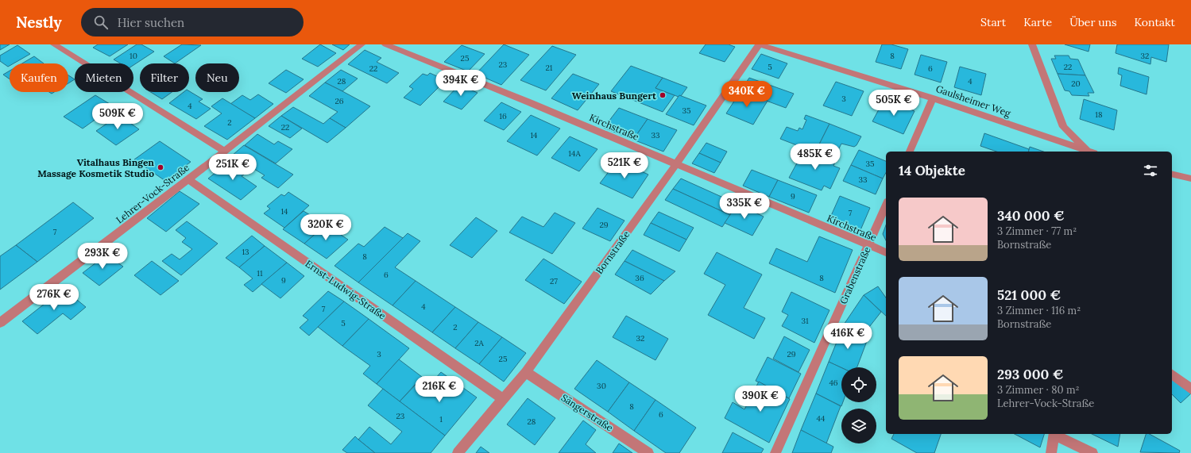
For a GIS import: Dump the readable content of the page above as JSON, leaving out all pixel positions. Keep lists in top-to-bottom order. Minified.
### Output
{"streets":{"street":["Gaulsheimer Weg","Kirchstraße","Lehrer-Vock-Straße","Bornstraße","Grabenstraße","Ernst-Ludwig-Straße","Sängerstraße"]},"crossings":[["Gaulsheimer Weg","Bornstraße"],["Kirchstraße","Bornstraße"],["Kirchstraße","Grabenstraße"],["Lehrer-Vock-Straße","Ernst-Ludwig-Straße"],["Bornstraße","Ernst-Ludwig-Straße"],["Bornstraße","Sängerstraße"]],"places":["Weinhaus Bungert","Vitalhaus Bingen Massage Kosmetik Studio"],"house_numbers":["10","8","32","25","23","5","22","21","22","6","28","4","20","3","26","4","35","18","16","2","22","14","33","14A","35","33","9","14","7","29","7","13","8","11","6","36","8","9","27","4","7","31","5","2","32","2A","3","29","25","46","30","8","6","23","44","1","28"],"page":{"header":"Nestly","search":"Hier suchen","nav":["Start","Karte","Über uns","Kontakt"],"chip":["Kaufen","Mieten","Filter","Neu"],"price":["394K €","340K €","505K €","509K €","485K €","521K €","251K €","335K €","320K €","293K €","276K €","416K €","216K €","390K €"],"heading":"14 Objekte","list":[{"name":"340 000 €","note":"3 Zimmer · 77 m² · Bornstraße"},{"name":"521 000 €","note":"3 Zimmer · 116 m² · Bornstraße"},{"name":"293 000 €","note":"3 Zimmer · 80 m² · Lehrer-Vock-Straße"}]}}
